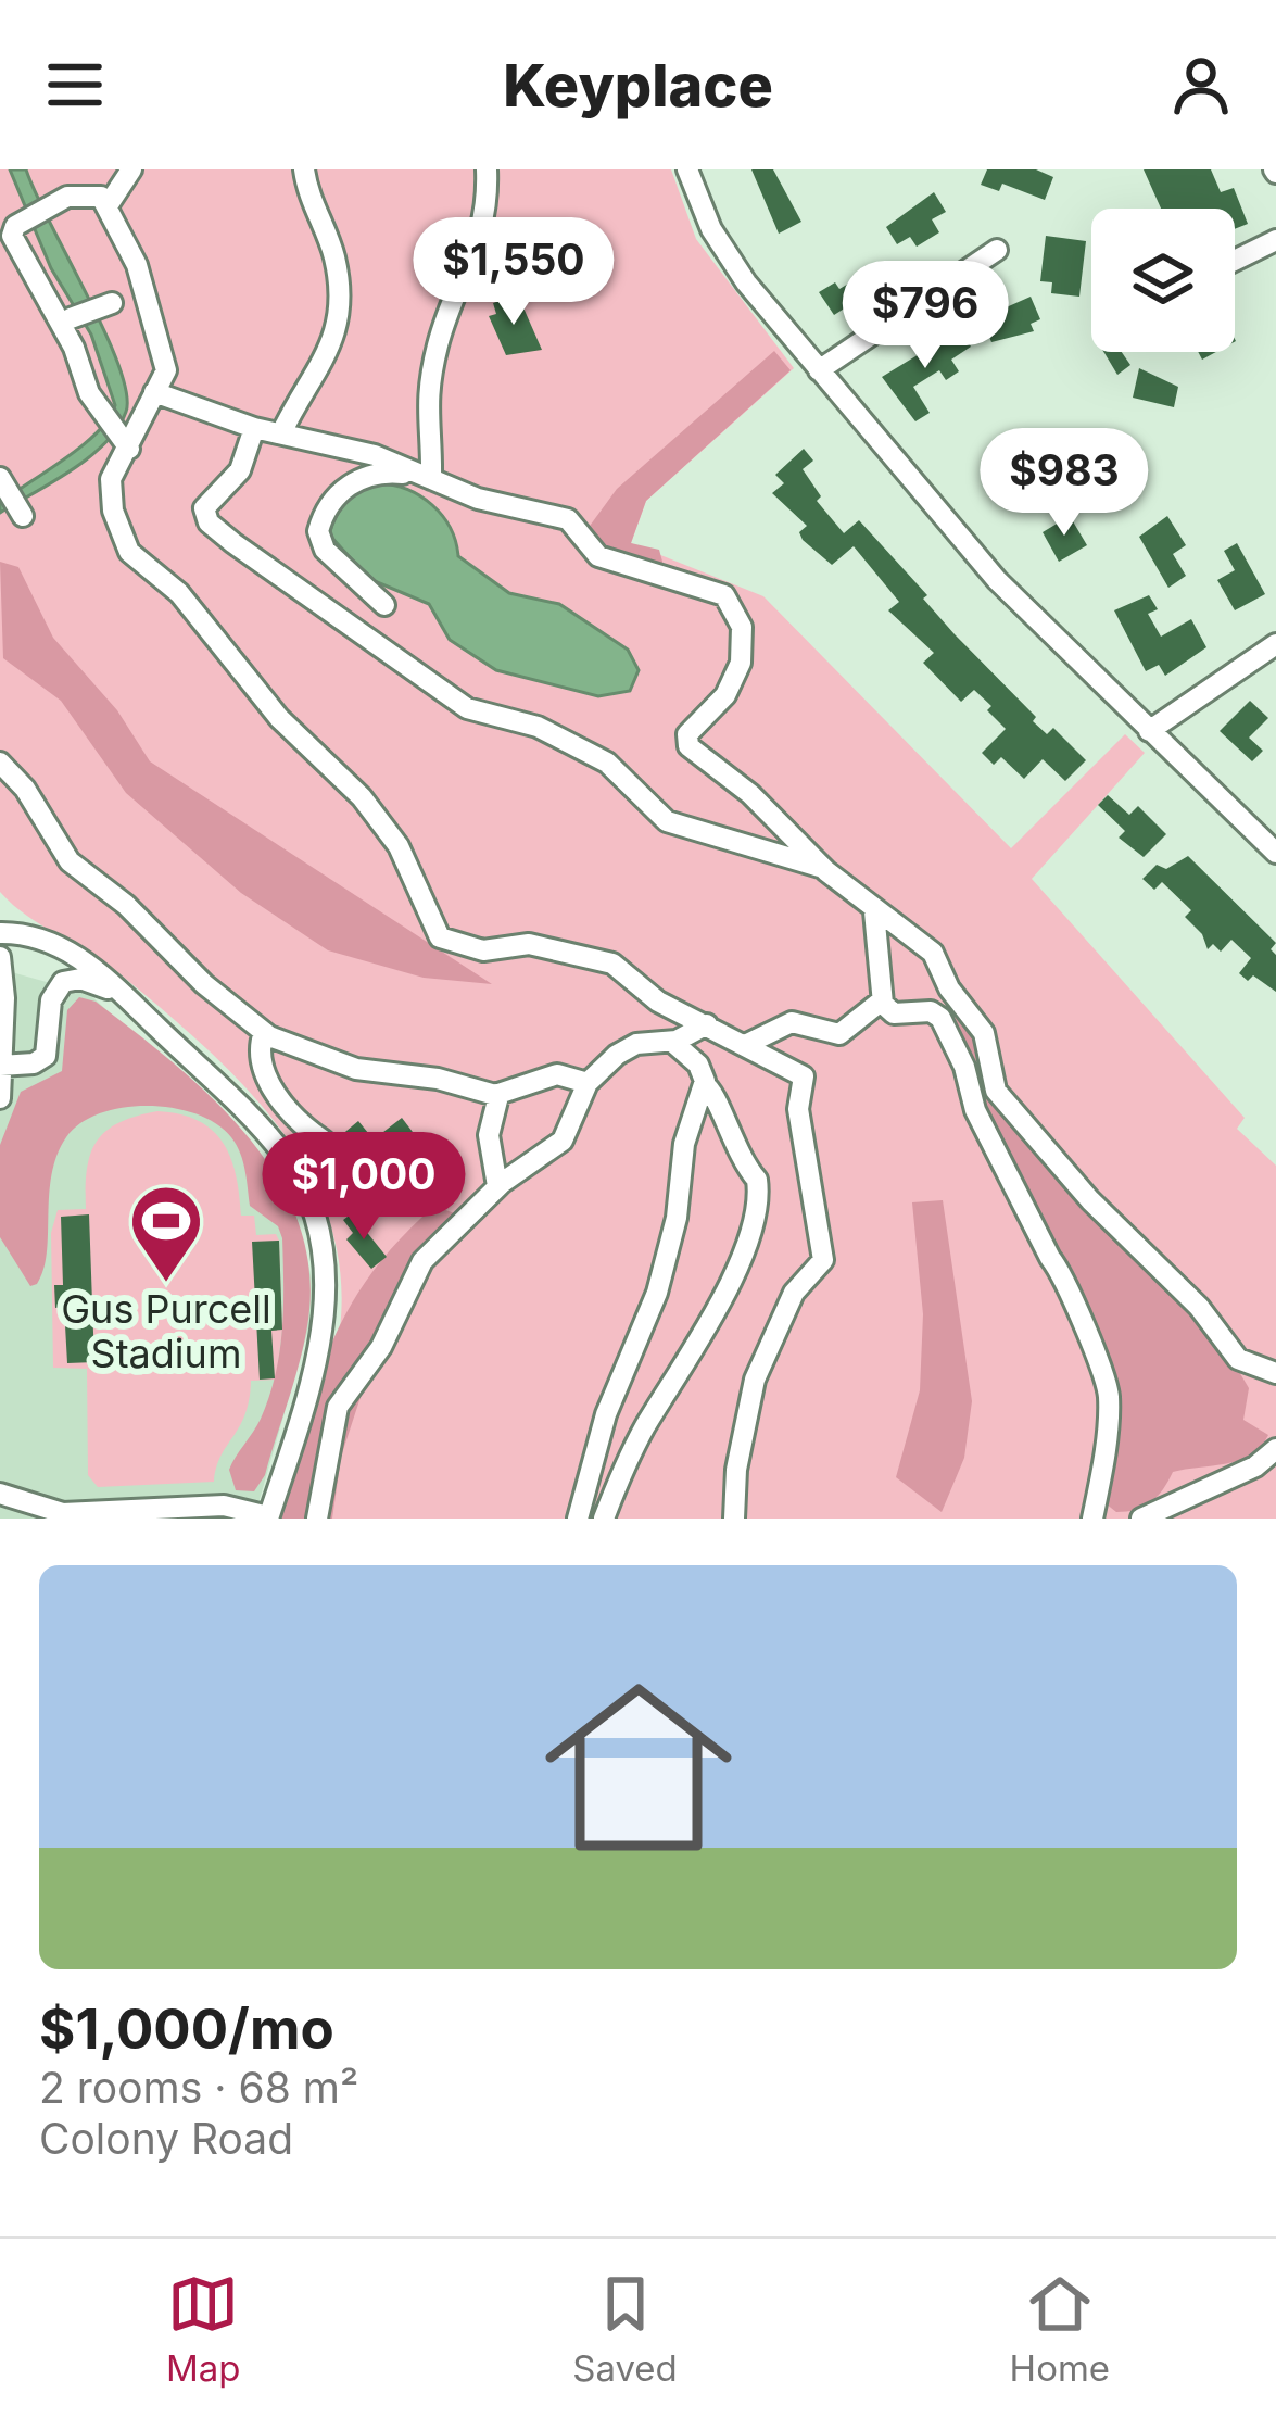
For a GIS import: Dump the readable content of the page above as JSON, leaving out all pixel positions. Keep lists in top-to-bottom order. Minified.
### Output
{"places":{"sports":["Gus Purcell Stadium"]},"page":{"header":"Keyplace","price":["$1,550","$796","$983","$1,000"],"list":[{"name":"$1,000/mo","note":"2 rooms · 68 m² · Colony Road"}],"tabs":["Map","Saved","Home"]}}
